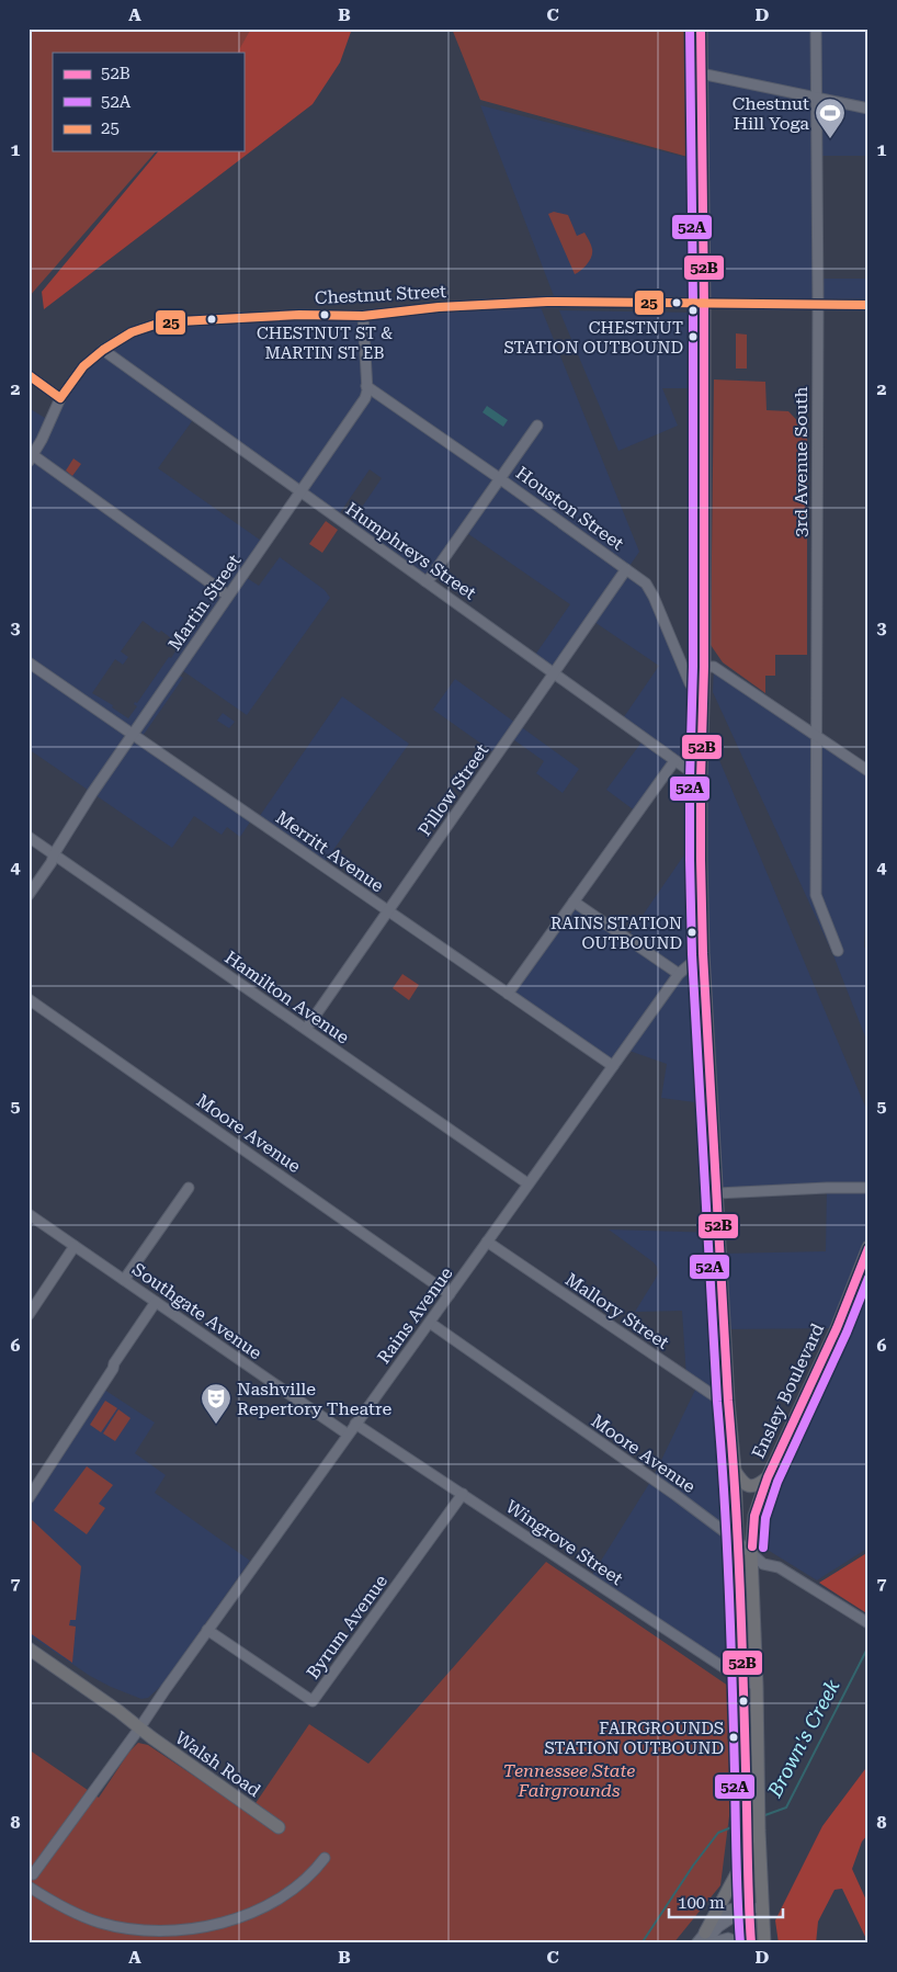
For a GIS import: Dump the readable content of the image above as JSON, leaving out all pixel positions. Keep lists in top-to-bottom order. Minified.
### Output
{"streets":{"main road":["Ensley Boulevard","Walsh Road"],"street":["Chestnut Street","3rd Avenue South","Houston Street","Humphreys Street","Martin Street","Pillow Street","Merritt Avenue","Hamilton Avenue","Moore Avenue","Southgate Avenue","Mallory Street","Rains Avenue","Wingrove Street","Byrum Avenue"]},"crossings":[["Chestnut Street","3rd Avenue South"],["Chestnut Street","Humphreys Street"],["Chestnut Street","Martin Street"],["Houston Street","Martin Street"],["Houston Street","Pillow Street"],["Humphreys Street","Martin Street"],["Humphreys Street","Pillow Street"],["Martin Street","Merritt Avenue"],["Martin Street","Hamilton Avenue"],["Pillow Street","Merritt Avenue"],["Pillow Street","Hamilton Avenue"],["Merritt Avenue","Rains Avenue"],["Hamilton Avenue","Rains Avenue"],["Moore Avenue","Rains Avenue"],["Moore Avenue","Ensley Boulevard"],["Southgate Avenue","Rains Avenue"],["Mallory Street","Rains Avenue"],["Rains Avenue","Wingrove Street"],["Rains Avenue","Byrum Avenue"],["Rains Avenue","Walsh Road"],["Ensley Boulevard","Wingrove Street"],["Wingrove Street","Byrum Avenue"]],"water":["Brown's Creek"],"parks":["Tennessee State Fairgrounds"],"places":{"sports":["Chestnut Hill Yoga"],"other":["CHESTNUT ST & MARTIN ST EB","CHESTNUT STATION OUTBOUND","RAINS STATION OUTBOUND","FAIRGROUNDS STATION OUTBOUND"],"theatre":["Nashville Repertory Theatre"]},"lines":["transit line 52B","transit line 52A","transit line 25"],"legend":["52B","52A","25"],"scale_bar":"100 m","grid":{"columns":["A","B","C","D"],"rows":["1","2","3","4","5","6","7","8"]}}
